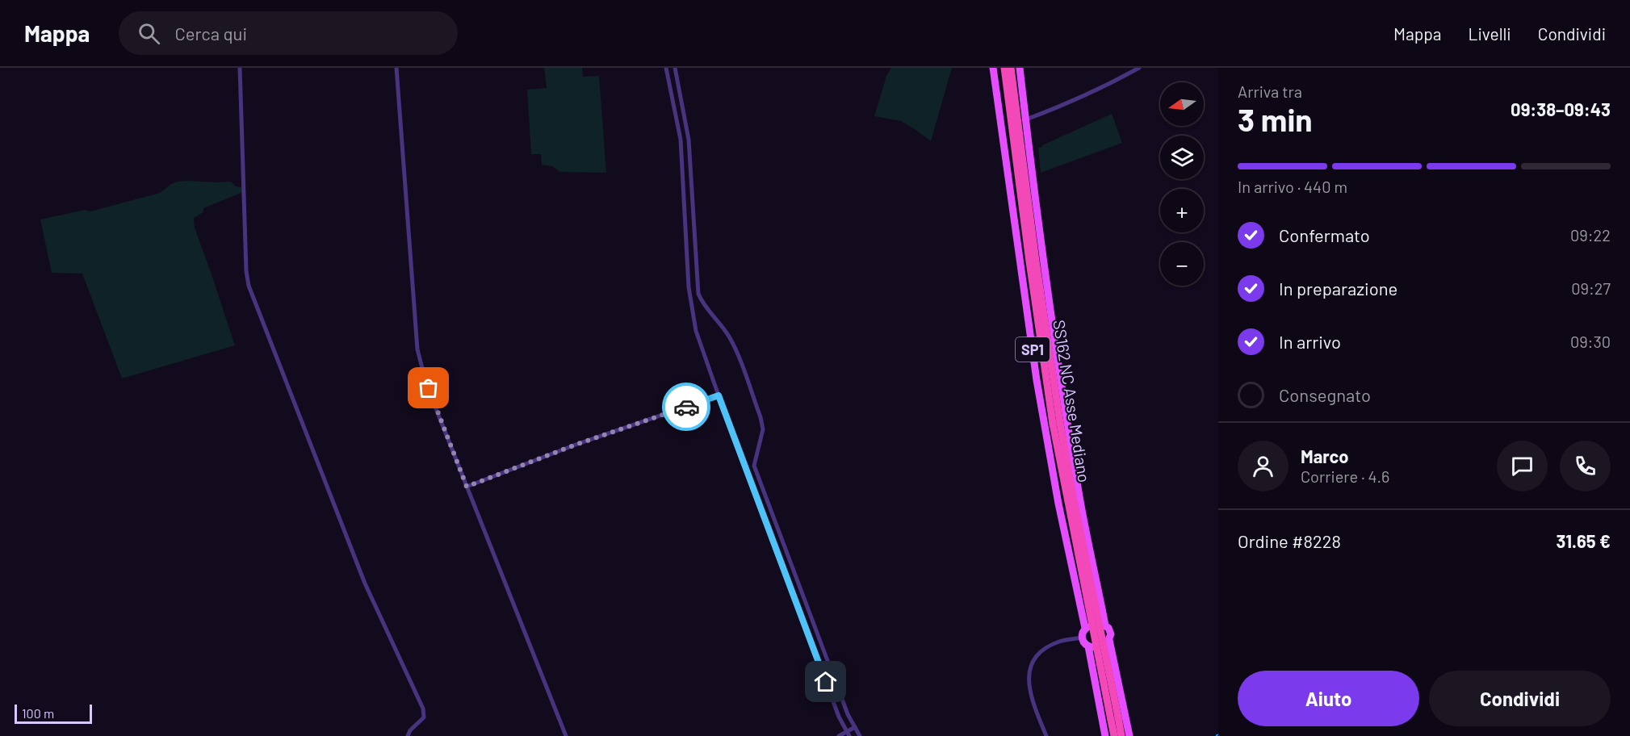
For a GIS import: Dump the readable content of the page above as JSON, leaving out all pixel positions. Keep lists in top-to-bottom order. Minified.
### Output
{"streets":{"highway":["SS162 NC Asse Mediano"],"main road":["SP1"]},"scale_bar":"100 m","north":"left","page":{"header":"Mappa","search":"Cerca qui","nav":["Mappa","Livelli","Condividi"],"heading":["3 min","Arriva tra","09:38–09:43"],"panel":["Marco","Corriere · 4.6","Ordine #8228","31.65 €"],"map_buttons":["+","−"],"bar":"In arrivo · 440 m","list":[["Confermato","09:22"],["In preparazione","09:27"],["In arrivo","09:30"],"Consegnato"],"buttons":["Aiuto","Condividi"],"scale":"100 m"}}
